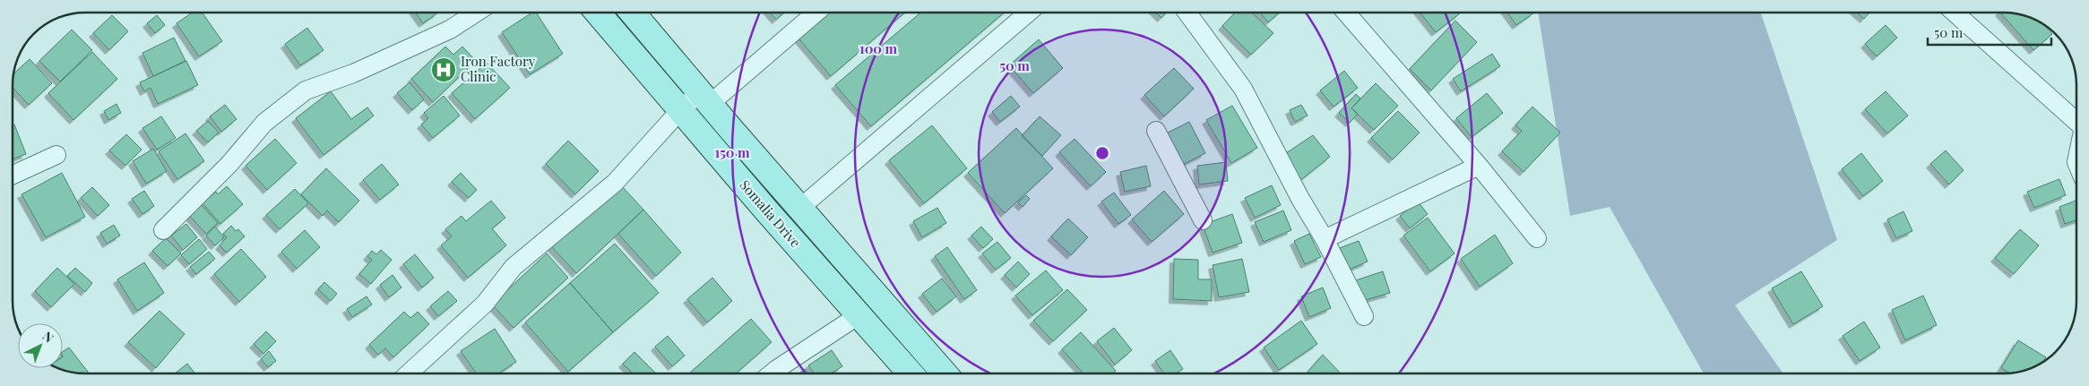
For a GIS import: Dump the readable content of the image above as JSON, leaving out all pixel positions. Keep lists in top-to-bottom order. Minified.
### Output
{"streets":{"main road":["Somalia Drive"]},"places":{"hospital":["Iron Factory Clinic"]},"scale_bar":"50 m","north":"top right","rings":["100 m","50 m","150 m"]}
